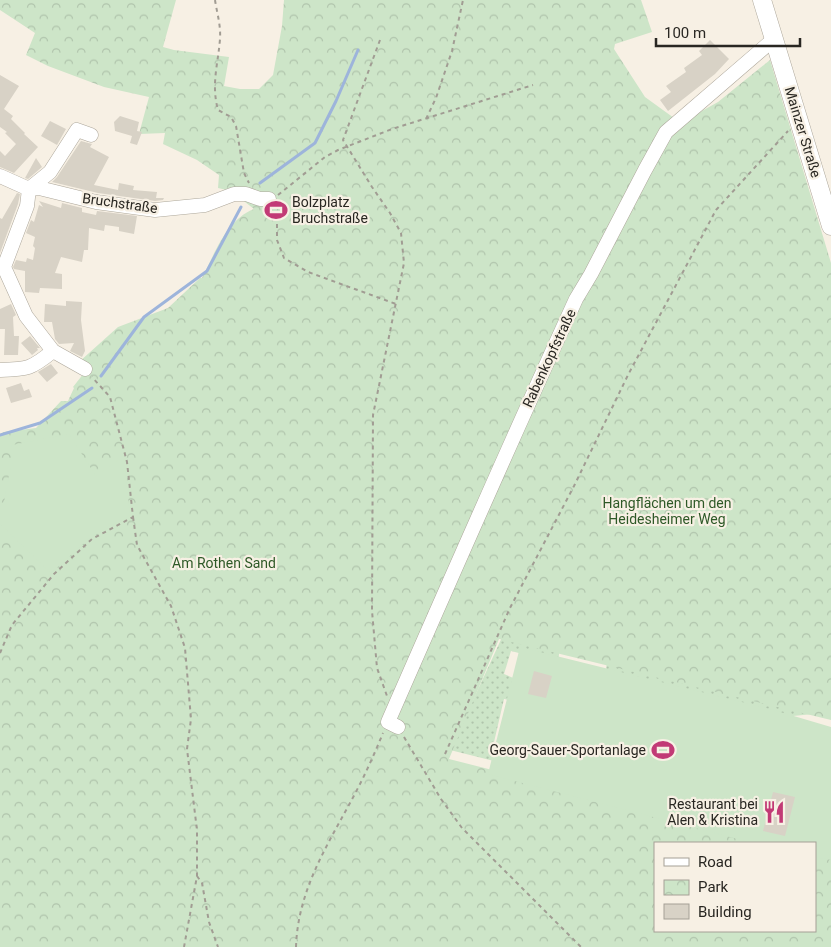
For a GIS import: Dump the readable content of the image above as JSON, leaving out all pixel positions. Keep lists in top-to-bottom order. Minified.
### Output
{"streets":{"main road":["Mainzer Straße"],"street":["Bruchstraße","Rabenkopfstraße"]},"crossings":[["Mainzer Straße","Rabenkopfstraße"]],"parks":["Hangflächen um den Heidesheimer Weg","Am Rothen Sand"],"places":{"sports":["Bolzplatz Bruchstraße","Georg-Sauer-Sportanlage"],"restaurant":["Restaurant bei Alen & Kristina"]},"legend":["Road","Park","Building"],"scale_bar":"100 m"}
